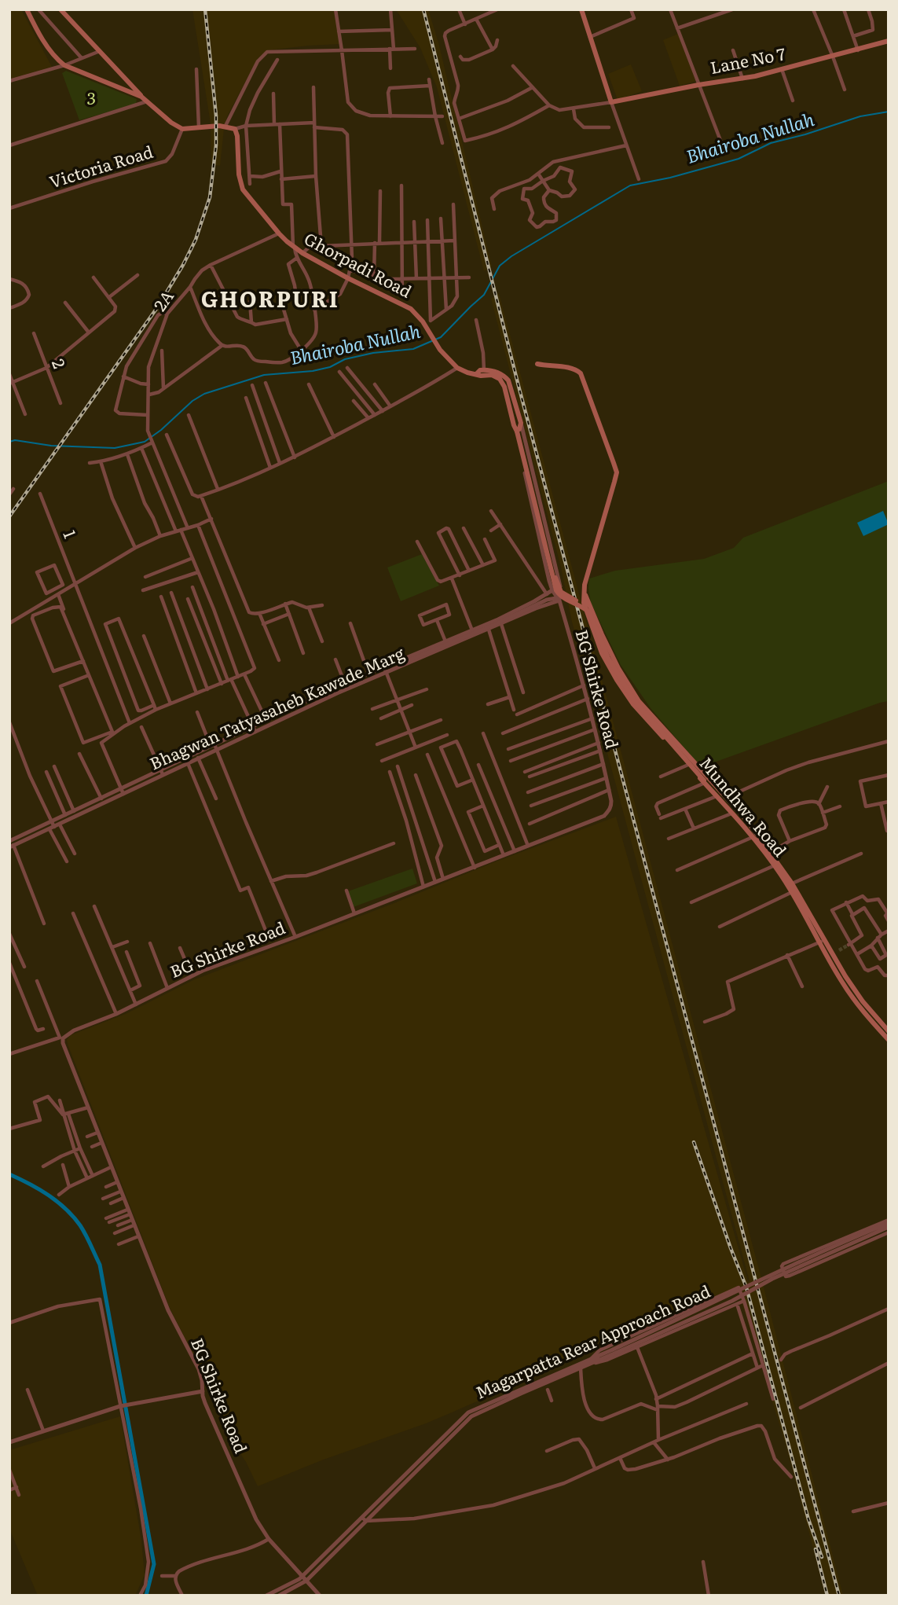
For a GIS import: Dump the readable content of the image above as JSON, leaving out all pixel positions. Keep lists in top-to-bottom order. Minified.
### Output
{"streets":{"main road":["Lane No 7","Ghorpadi Road","Mundhwa Road"],"street":["Victoria Road","2A","2","1","BG Shirke Road","Bhagwan Tatyasaheb Kawade Marg","Magarpatta Rear Approach Road"]},"crossings":[["Ghorpadi Road","2A"],["BG Shirke Road","Bhagwan Tatyasaheb Kawade Marg"],["BG Shirke Road","Magarpatta Rear Approach Road"]],"districts":["GHORPURI"],"water":["Bhairoba Nullah"],"parks":["3"]}
